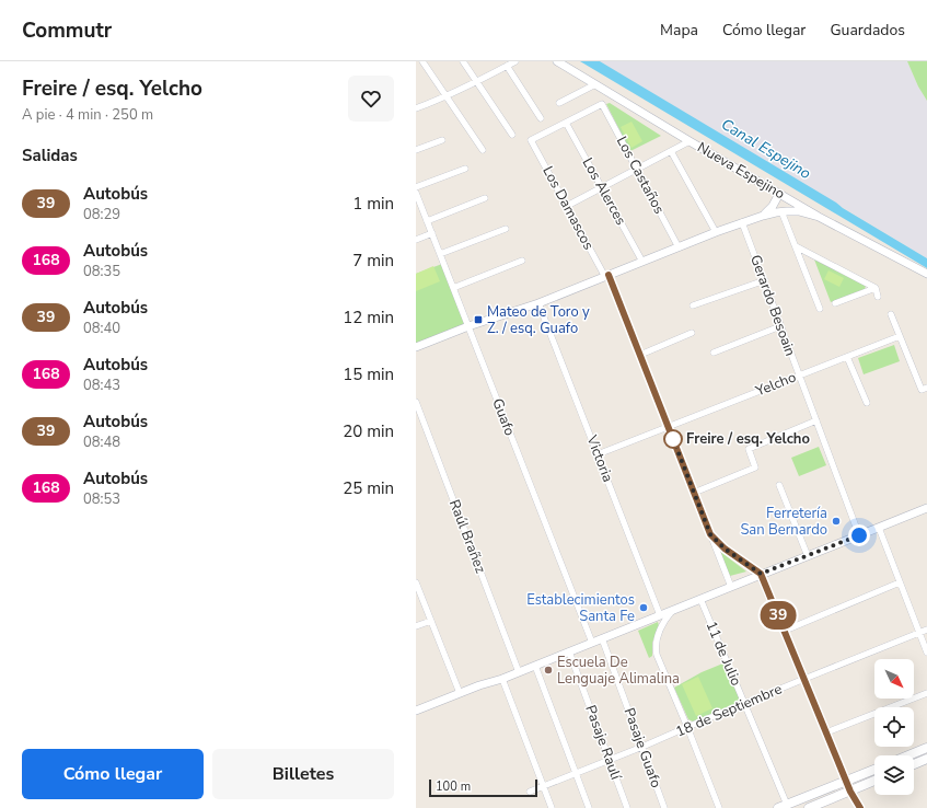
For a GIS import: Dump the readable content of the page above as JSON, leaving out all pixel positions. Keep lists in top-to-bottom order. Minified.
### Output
{"streets":{"street":["Nueva Espejino","Los Castaños","Los Alerces","Los Damascos","Gerardo Besoain","Yelcho","Guafo","Victoria","Raúl Brañez","11 de Julio","18 de Septiembre","Pasaje Raulí","Pasaje Guafo"]},"crossings":[["Los Castaños","Los Alerces"],["Los Castaños","Los Damascos"],["Los Alerces","Los Damascos"],["Los Damascos","Yelcho"],["Gerardo Besoain","Yelcho"],["Yelcho","Victoria"],["11 de Julio","18 de Septiembre"],["18 de Septiembre","Pasaje Raulí"],["18 de Septiembre","Pasaje Guafo"]],"water":["Canal Espejino"],"places":{"transit":["Mateo de Toro y Z. / esq. Guafo"],"other":["Freire / esq. Yelcho","Ferretería San Bernardo","Establecimientos Santa Fe","Escuela De Lenguaje Alimalina"]},"lines":["bus line 39"],"scale_bar":"100 m","north":"bottom right","page":{"header":"Commutr","nav":["Mapa","Cómo llegar","Guardados"],"heading":[["Freire / esq. Yelcho","A pie · 4 min · 250 m"],"Salidas"],"on_map":"39","list":[{"mark":"39","name":"Autobús","note":"08:29","value":"1 min"},{"mark":"168","name":"Autobús","note":"08:35","value":"7 min"},{"mark":"39","name":"Autobús","note":"08:40","value":"12 min"},{"mark":"168","name":"Autobús","note":"08:43","value":"15 min"},{"mark":"39","name":"Autobús","note":"08:48","value":"20 min"},{"mark":"168","name":"Autobús","note":"08:53","value":"25 min"}],"buttons":["Cómo llegar","Billetes"],"scale":"100 m"}}
